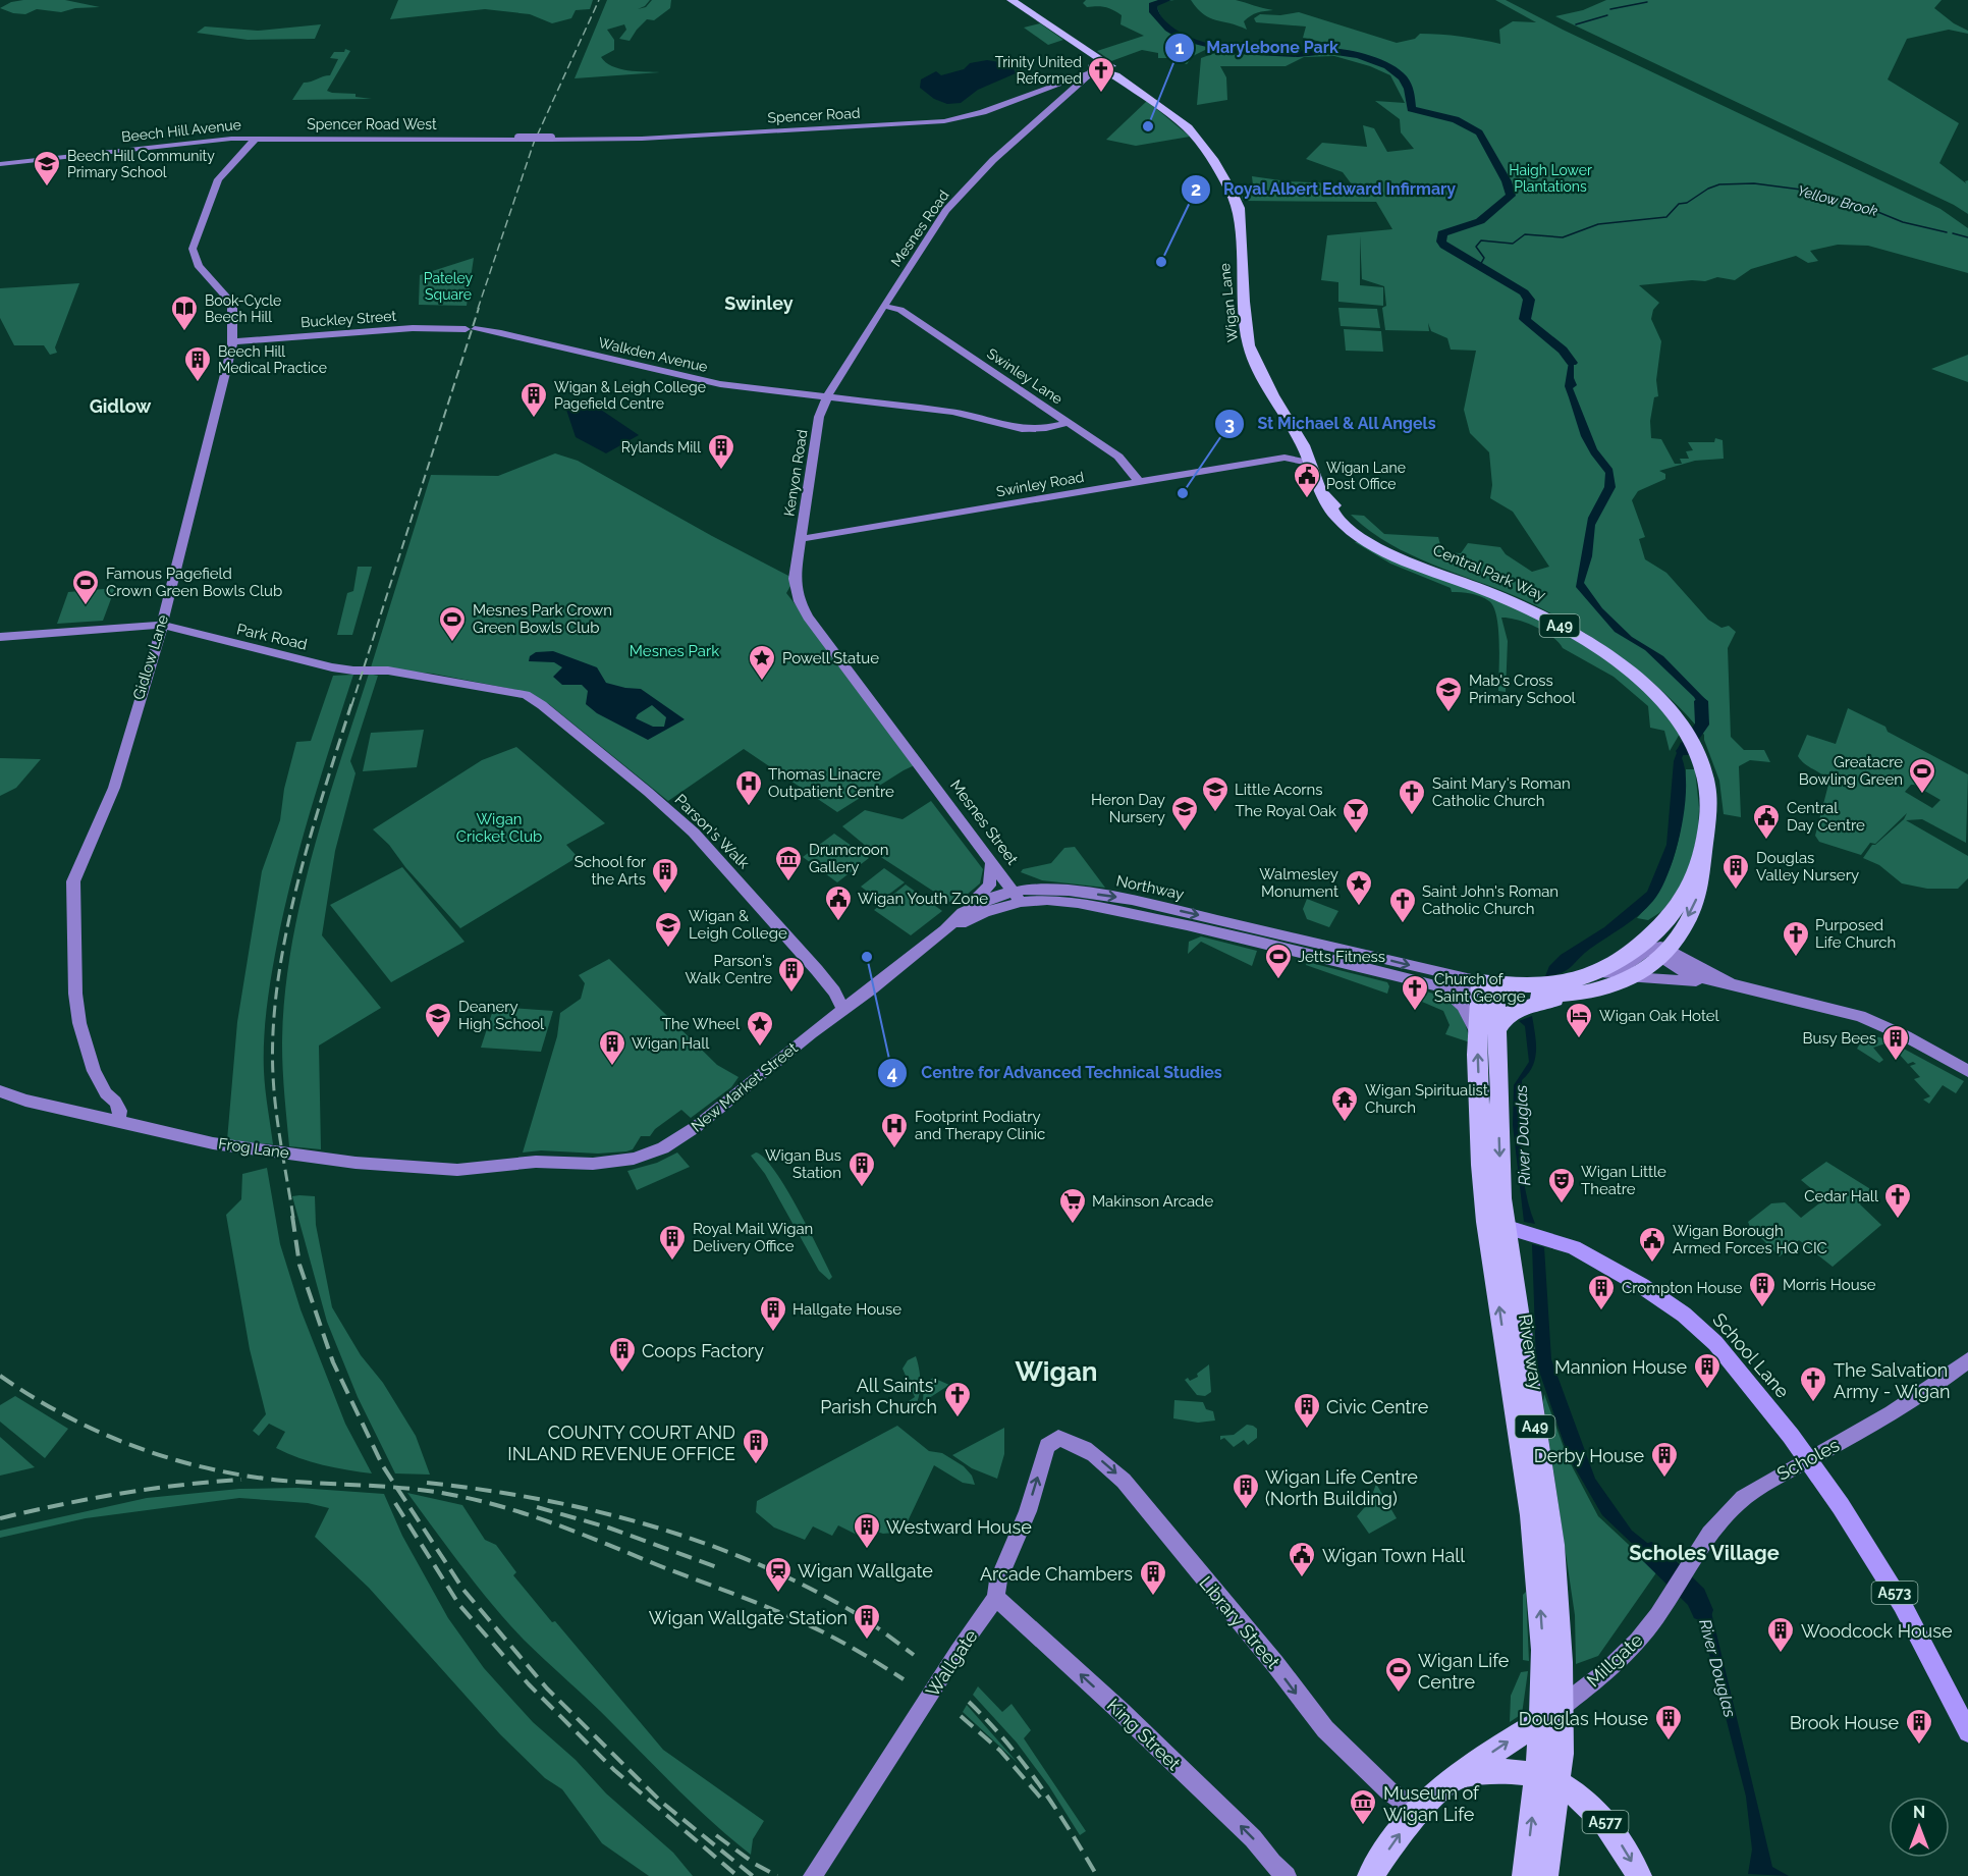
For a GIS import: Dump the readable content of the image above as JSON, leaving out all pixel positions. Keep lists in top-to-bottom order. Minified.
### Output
{"streets":{"highway":["Wigan Lane","Central Park Way","A49","Riverway","A577"],"main road":["School Lane","A573"],"street":["Spencer Road","Spencer Road West","Beech Hill Avenue","Mesnes Road","Buckley Street","Walkden Avenue","Swinley Lane","Kenyon Road","Swinley Road","Park Road","Gidlow Lane","Mesnes Street","Parson's Walk","Northway","New Market Street","Frog Lane","Scholes","Library Street","Millgate","Wallgate","King Street"]},"crossings":[["Spencer Road","Spencer Road West"],["Spencer Road","Mesnes Road"],["Spencer Road","Wigan Lane"],["Spencer Road West","Beech Hill Avenue"],["Spencer Road West","Gidlow Lane"],["Beech Hill Avenue","Gidlow Lane"],["Mesnes Road","Wigan Lane"],["Mesnes Road","Walkden Avenue"],["Mesnes Road","Swinley Lane"],["Mesnes Road","Kenyon Road"],["Wigan Lane","Swinley Road"],["Wigan Lane","Central Park Way"],["Buckley Street","Walkden Avenue"],["Buckley Street","Gidlow Lane"],["Walkden Avenue","Swinley Lane"],["Walkden Avenue","Kenyon Road"],["Swinley Lane","Swinley Road"],["Kenyon Road","Swinley Road"],["Kenyon Road","Mesnes Street"],["Central Park Way","A49"],["A49","Riverway"],["Park Road","Gidlow Lane"],["Park Road","Parson's Walk"],["Gidlow Lane","Frog Lane"],["Mesnes Street","Northway"],["Mesnes Street","New Market Street"],["Parson's Walk","New Market Street"],["Northway","New Market Street"],["New Market Street","Frog Lane"],["Riverway","School Lane"],["Riverway","Millgate"],["Riverway","A577"],["School Lane","Scholes"],["School Lane","A573"],["Scholes","A573"],["Scholes","Millgate"],["Library Street","Wallgate"],["Wallgate","King Street"]],"one_way":["Library Street","King Street"],"districts":["Swinley","Gidlow","Wigan","Scholes Village"],"water":["Yellow Brook","River Douglas"],"parks":["Haigh Lower Plantations","Pateley Square","Mesnes Park","Wigan Cricket Club"],"places":{"church":["Trinity United Reformed","Saint Mary's Roman Catholic Church","Saint John's Roman Catholic Church","Purposed Life Church","Church of Saint George","Cedar Hall","The Salvation Army - Wigan","All Saints' Parish Church"],"other":["Marylebone Park","Royal Albert Edward Infirmary","St Michael & All Angels","Centre for Advanced Technical Studies"],"school or university":["Beech Hill Community Primary School","Mab's Cross Primary School","Little Acorns","Heron Day Nursery","Wigan & Leigh College","Deanery High School"],"library":["Book-Cycle Beech Hill"],"building":["Beech Hill Medical Practice","Wigan & Leigh College Pagefield Centre","Rylands Mill","Douglas Valley Nursery","School for the Arts","Parson's Walk Centre","Busy Bees","Wigan Hall","Wigan Bus Station","Royal Mail Wigan Delivery Office","Morris House","Crompton House","Hallgate House","Coops Factory","Mannion House","Civic Centre","COUNTY COURT AND INLAND REVENUE OFFICE","Derby House","Wigan Life Centre (North Building)","Westward House","Arcade Chambers","Wigan Wallgate Station","Woodcock House","Douglas House","Brook House"],"public building":["Wigan Lane Post Office","Central Day Centre","Wigan Youth Zone","Wigan Borough Armed Forces HQ CIC","Wigan Town Hall"],"sports":["Famous Pagefield Crown Green Bowls Club","Mesnes Park Crown Green Bowls Club","Greatacre Bowling Green","Jetts Fitness","Wigan Life Centre"],"place":["Powell Statue","Walmesley Monument","The Wheel"],"hospital":["Thomas Linacre Outpatient Centre","Footprint Podiatry and Therapy Clinic"],"bar":["The Royal Oak"],"museum":["Drumcroon Gallery","Museum of Wigan Life"],"hotel":["Wigan Oak Hotel"],"temple":["Wigan Spiritualist Church"],"theatre":["Wigan Little Theatre"],"supermarket":["Makinson Arcade"],"station":["Wigan Wallgate"]},"north":"top"}
